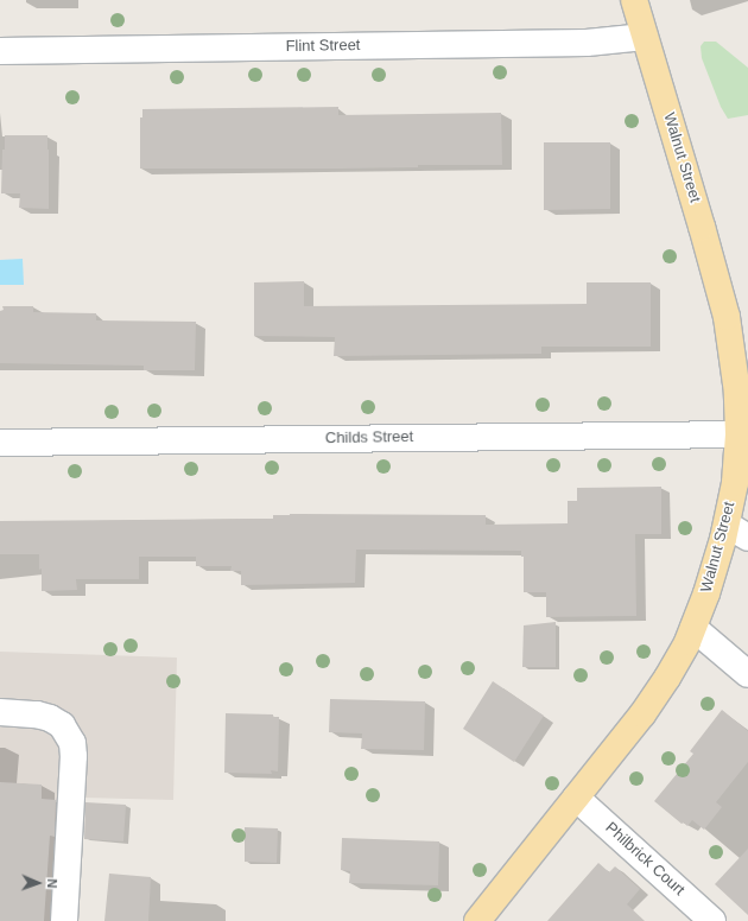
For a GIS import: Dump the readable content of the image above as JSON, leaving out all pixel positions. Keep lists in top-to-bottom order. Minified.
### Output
{"streets":{"main road":["Walnut Street"],"street":["Flint Street","Childs Street","Philbrick Court"]},"crossings":[["Flint Street","Walnut Street"],["Walnut Street","Childs Street"],["Walnut Street","Philbrick Court"]],"north":"right"}
